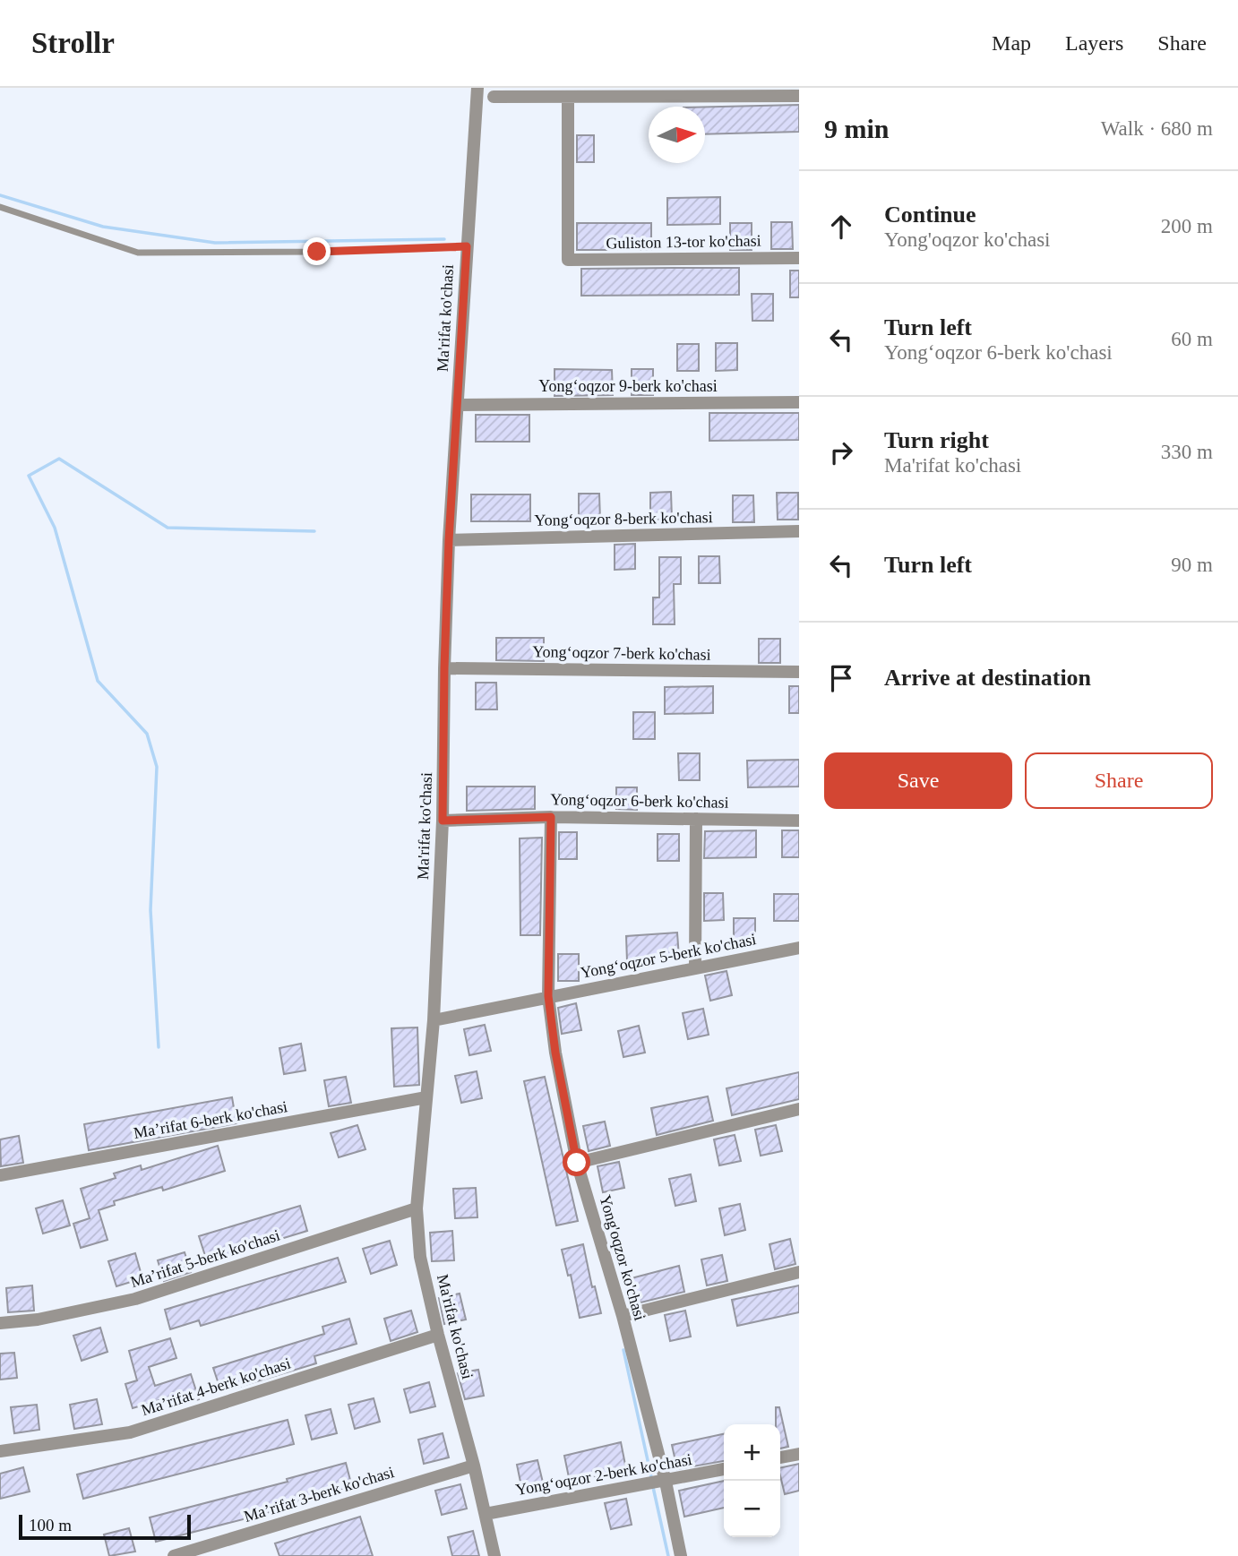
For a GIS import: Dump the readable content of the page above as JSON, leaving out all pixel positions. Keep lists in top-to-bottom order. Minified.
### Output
{"streets":{"street":["Guliston 13-tor ko'chasi","Ma'rifat ko'chasi","Yong‘oqzor 9-berk ko'chasi","Yong‘oqzor 8-berk ko'chasi","Yong‘oqzor 7-berk ko'chasi","Yong‘oqzor 6-berk ko'chasi","Yong‘oqzor 5-berk ko'chasi","Ma’rifat 6-berk ko'chasi","Yong'oqzor ko'chasi","Ma’rifat 5-berk ko'chasi","Ma’rifat 4-berk ko'chasi","Yong‘oqzor 2-berk ko'chasi","Ma’rifat 3-berk ko'chasi"]},"crossings":[["Ma'rifat ko'chasi","Yong‘oqzor 9-berk ko'chasi"],["Ma'rifat ko'chasi","Yong‘oqzor 8-berk ko'chasi"],["Ma'rifat ko'chasi","Yong‘oqzor 7-berk ko'chasi"],["Ma'rifat ko'chasi","Yong‘oqzor 6-berk ko'chasi"],["Ma'rifat ko'chasi","Yong‘oqzor 5-berk ko'chasi"],["Ma'rifat ko'chasi","Ma’rifat 6-berk ko'chasi"],["Ma'rifat ko'chasi","Ma’rifat 5-berk ko'chasi"],["Ma'rifat ko'chasi","Ma’rifat 4-berk ko'chasi"],["Ma'rifat ko'chasi","Yong‘oqzor 2-berk ko'chasi"],["Ma'rifat ko'chasi","Ma’rifat 3-berk ko'chasi"],["Yong‘oqzor 6-berk ko'chasi","Yong'oqzor ko'chasi"],["Yong‘oqzor 5-berk ko'chasi","Yong'oqzor ko'chasi"],["Yong'oqzor ko'chasi","Yong‘oqzor 2-berk ko'chasi"]],"scale_bar":"100 m","north":"right","page":{"header":"Strollr","nav":["Map","Layers","Share"],"heading":["9 min","Walk · 680 m"],"list":[["Continue","Yong'oqzor ko'chasi","200 m"],["Turn left","Yong‘oqzor 6-berk ko'chasi","60 m"],["Turn right","Ma'rifat ko'chasi","330 m"],["Turn left","90 m"],"Arrive at destination"],"buttons":["Save","Share"],"map_buttons":["+","−"],"scale":"100 m"}}
